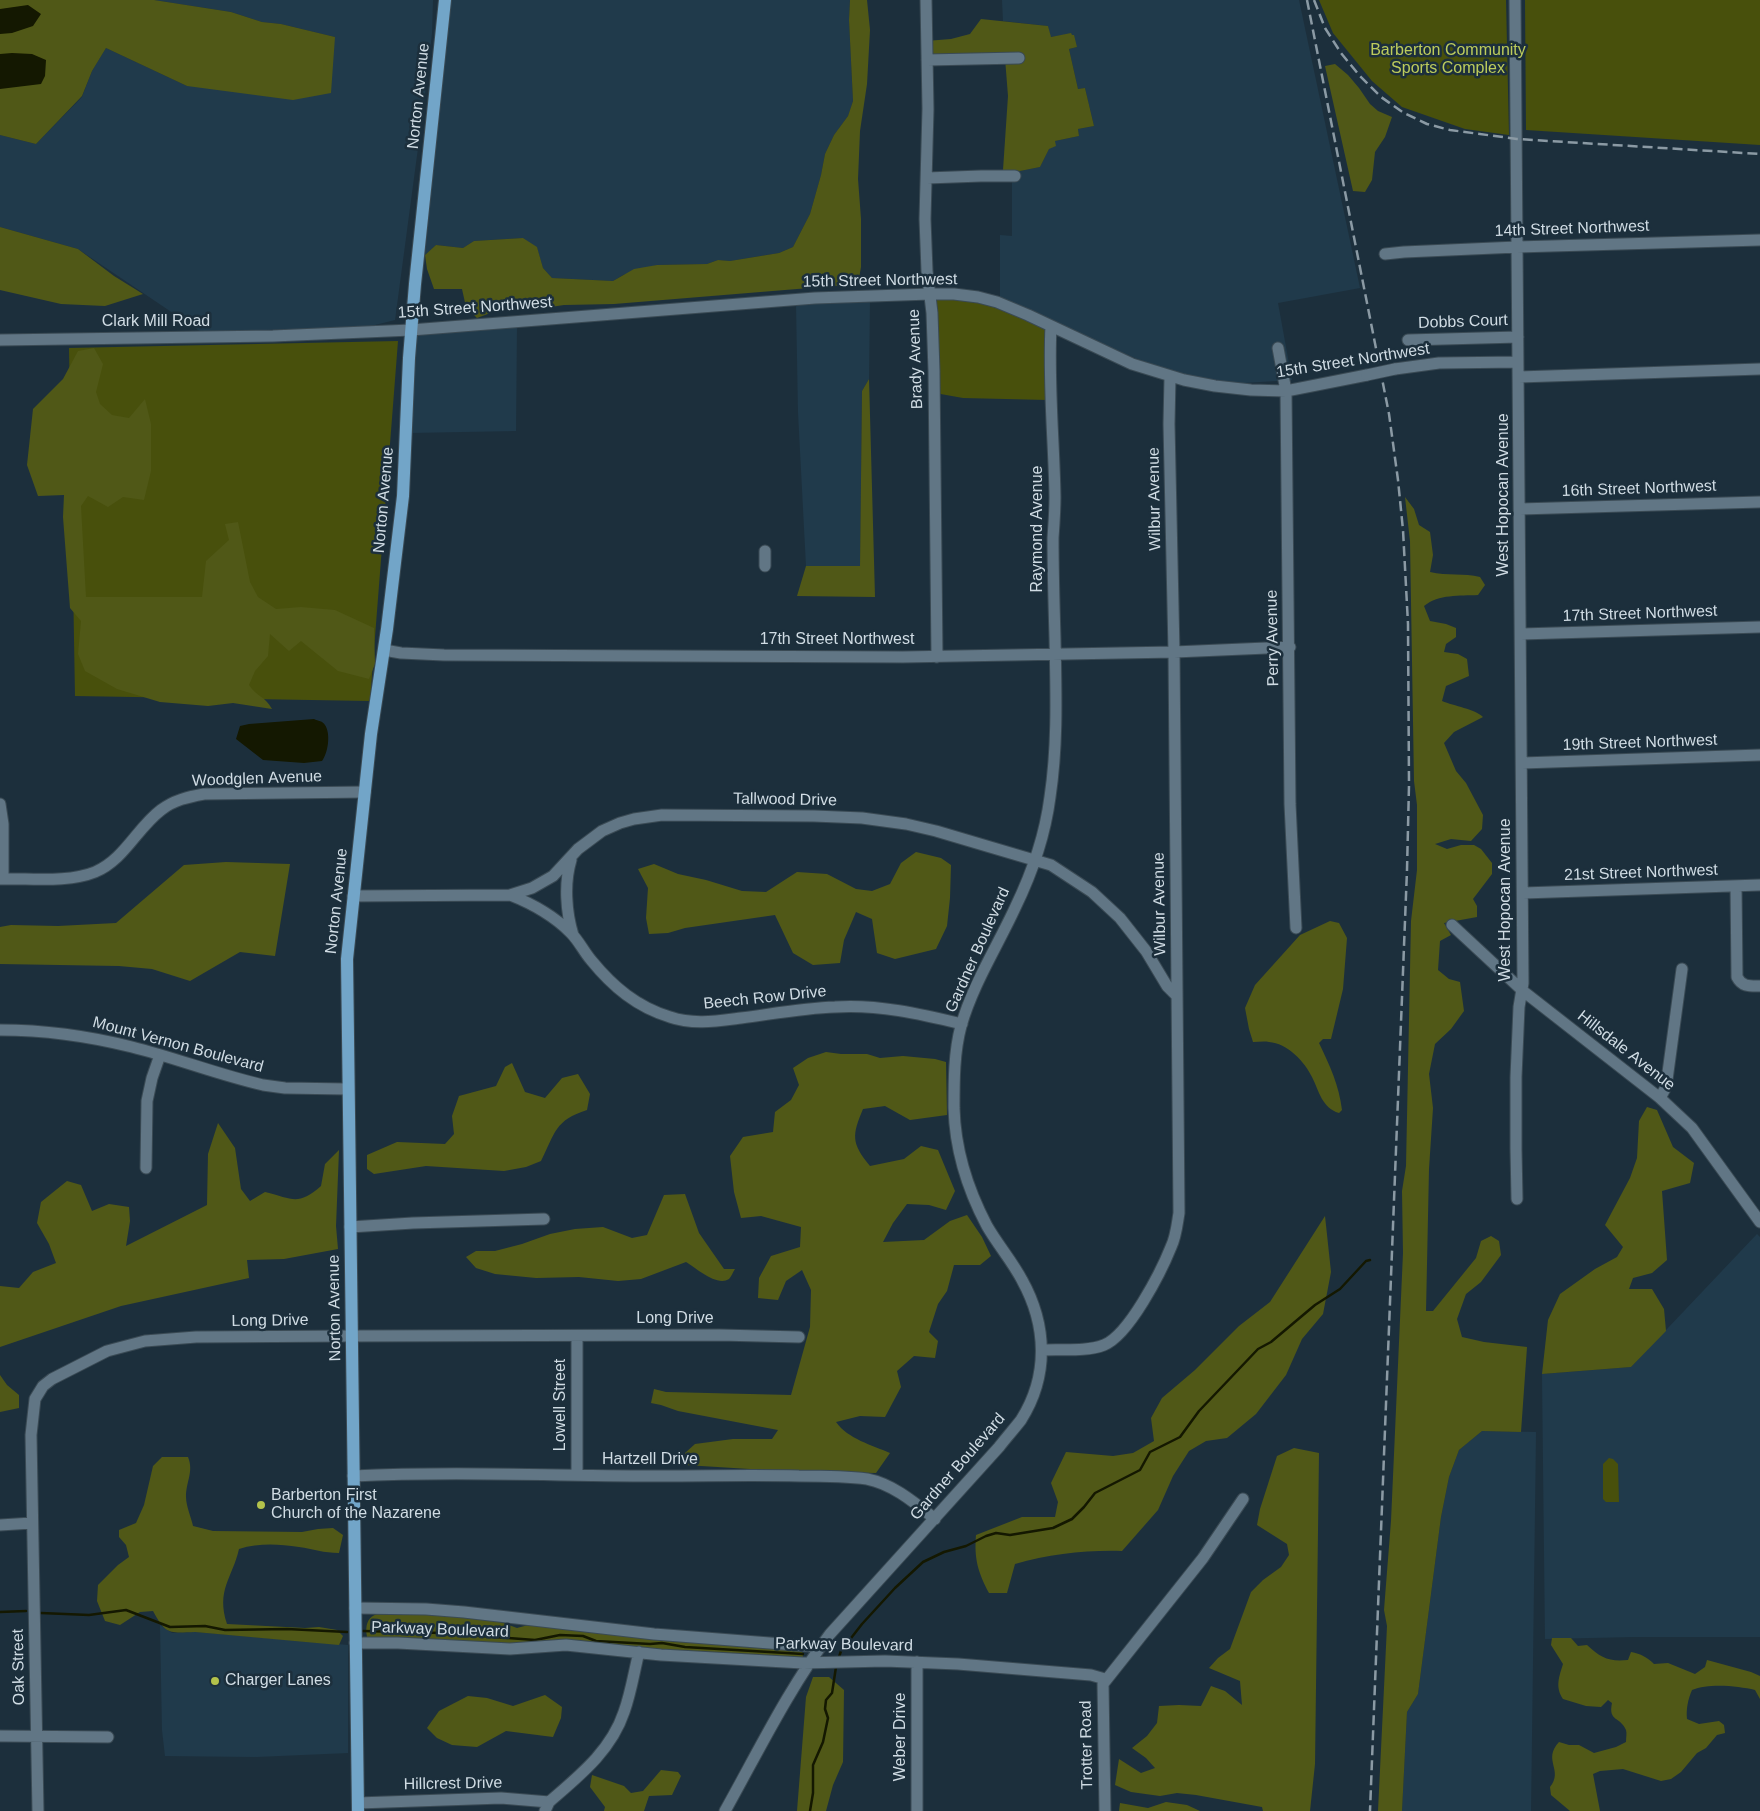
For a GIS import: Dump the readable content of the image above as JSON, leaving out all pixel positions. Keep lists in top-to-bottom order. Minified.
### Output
{"streets":{"main road":["Norton Avenue"],"street":["14th Street Northwest","15th Street Northwest","Clark Mill Road","Dobbs Court","Brady Avenue","16th Street Northwest","West Hopocan Avenue","Wilbur Avenue","Raymond Avenue","17th Street Northwest","Perry Avenue","19th Street Northwest","Woodglen Avenue","Tallwood Drive","21st Street Northwest","Gardner Boulevard","Beech Row Drive","Mount Vernon Boulevard","Hillsdale Avenue","Long Drive","Lowell Street","Hartzell Drive","Parkway Boulevard","Oak Street","Weber Drive","Trotter Road","Hillcrest Drive"]},"crossings":[["Norton Avenue","15th Street Northwest"],["Norton Avenue","17th Street Northwest"],["Norton Avenue","Woodglen Avenue"],["Norton Avenue","Tallwood Drive"],["Norton Avenue","Mount Vernon Boulevard"],["Norton Avenue","Long Drive"],["Norton Avenue","Hartzell Drive"],["Norton Avenue","Parkway Boulevard"],["Norton Avenue","Hillcrest Drive"],["14th Street Northwest","West Hopocan Avenue"],["15th Street Northwest","Clark Mill Road"],["15th Street Northwest","Brady Avenue"],["15th Street Northwest","West Hopocan Avenue"],["15th Street Northwest","Wilbur Avenue"],["15th Street Northwest","Raymond Avenue"],["15th Street Northwest","Perry Avenue"],["Dobbs Court","West Hopocan Avenue"],["Brady Avenue","17th Street Northwest"],["16th Street Northwest","West Hopocan Avenue"],["West Hopocan Avenue","17th Street Northwest"],["West Hopocan Avenue","19th Street Northwest"],["West Hopocan Avenue","21st Street Northwest"],["West Hopocan Avenue","Hillsdale Avenue"],["Wilbur Avenue","17th Street Northwest"],["Wilbur Avenue","Tallwood Drive"],["Wilbur Avenue","Gardner Boulevard"],["Raymond Avenue","17th Street Northwest"],["Raymond Avenue","Gardner Boulevard"],["17th Street Northwest","Perry Avenue"],["Tallwood Drive","Gardner Boulevard"],["Tallwood Drive","Beech Row Drive"],["Gardner Boulevard","Beech Row Drive"],["Gardner Boulevard","Hartzell Drive"],["Gardner Boulevard","Parkway Boulevard"],["Long Drive","Lowell Street"],["Long Drive","Oak Street"],["Lowell Street","Hartzell Drive"],["Parkway Boulevard","Weber Drive"],["Parkway Boulevard","Trotter Road"]],"parks":["Barberton Community Sports Complex"],"places":["Barberton First Church of the Nazarene","Charger Lanes"]}
